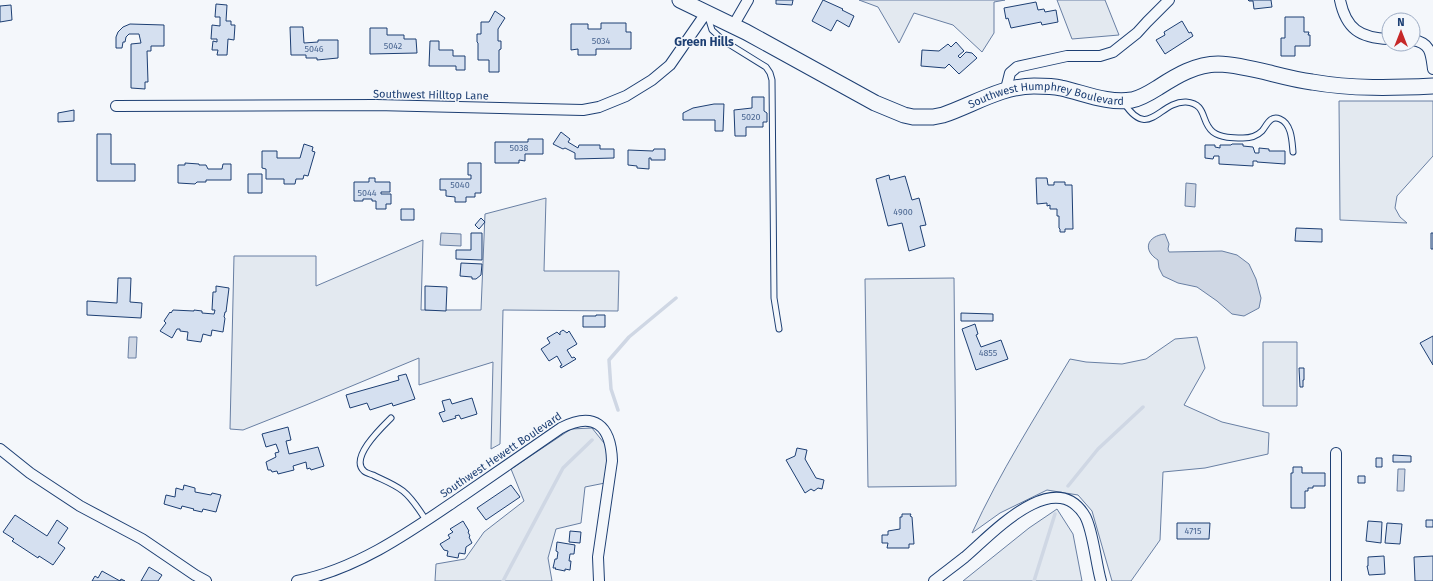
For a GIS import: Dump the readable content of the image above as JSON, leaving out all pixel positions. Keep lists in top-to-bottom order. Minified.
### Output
{"streets":{"main road":["Southwest Humphrey Boulevard"],"street":["Southwest Hilltop Lane","Southwest Hewett Boulevard"]},"crossings":[["Southwest Hilltop Lane","Southwest Humphrey Boulevard"]],"districts":["Green Hills"],"house_numbers":["5034","5042","5046","5020","5038","5040","5044","4900","4855","4715"],"north":"top"}
